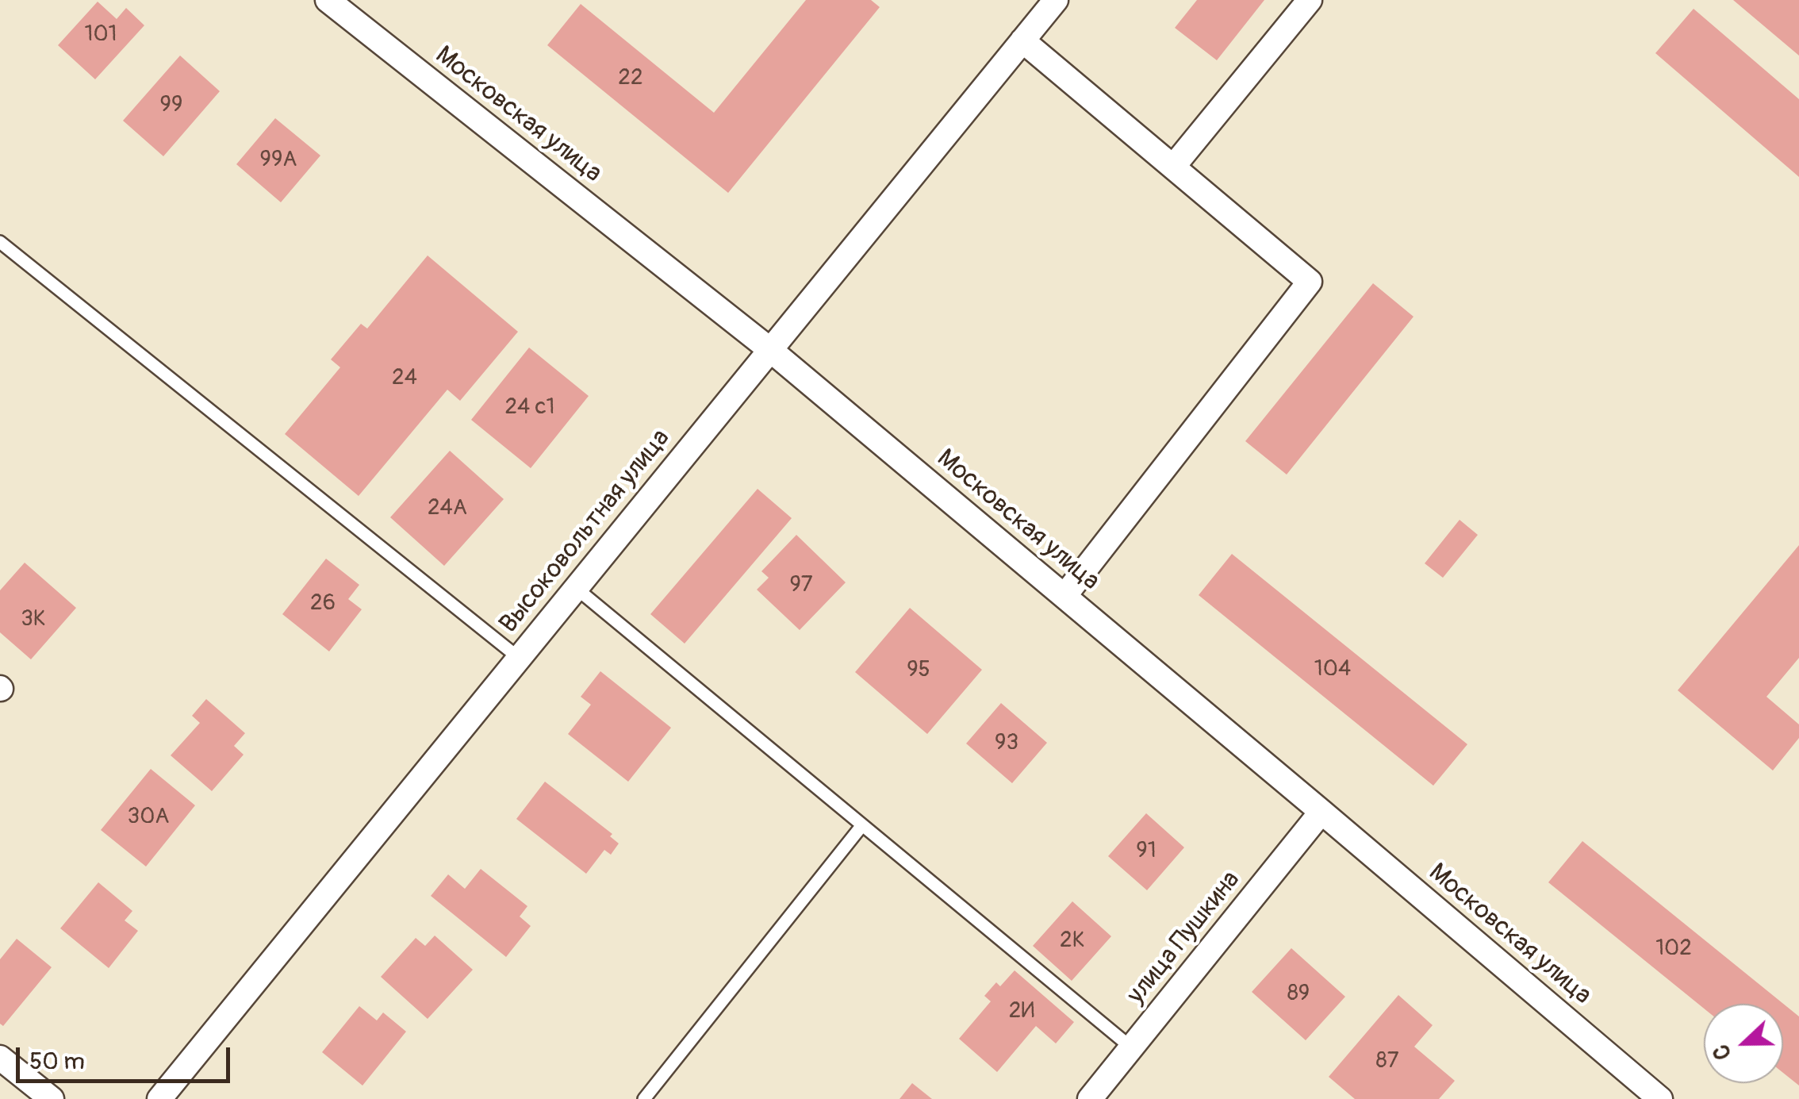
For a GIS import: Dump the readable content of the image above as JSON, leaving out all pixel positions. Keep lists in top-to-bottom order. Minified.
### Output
{"streets":{"street":["Московская улица","Высоковольтная улица","улица Пушкина"]},"crossings":[["Московская улица","Высоковольтная улица"],["Московская улица","улица Пушкина"]],"house_numbers":["101","22","99","99А","24","24 с1","24А","97","26","3К","104","95","93","30А","91","2К","102","89","2И","87"],"scale_bar":"50 m","north":"left"}
